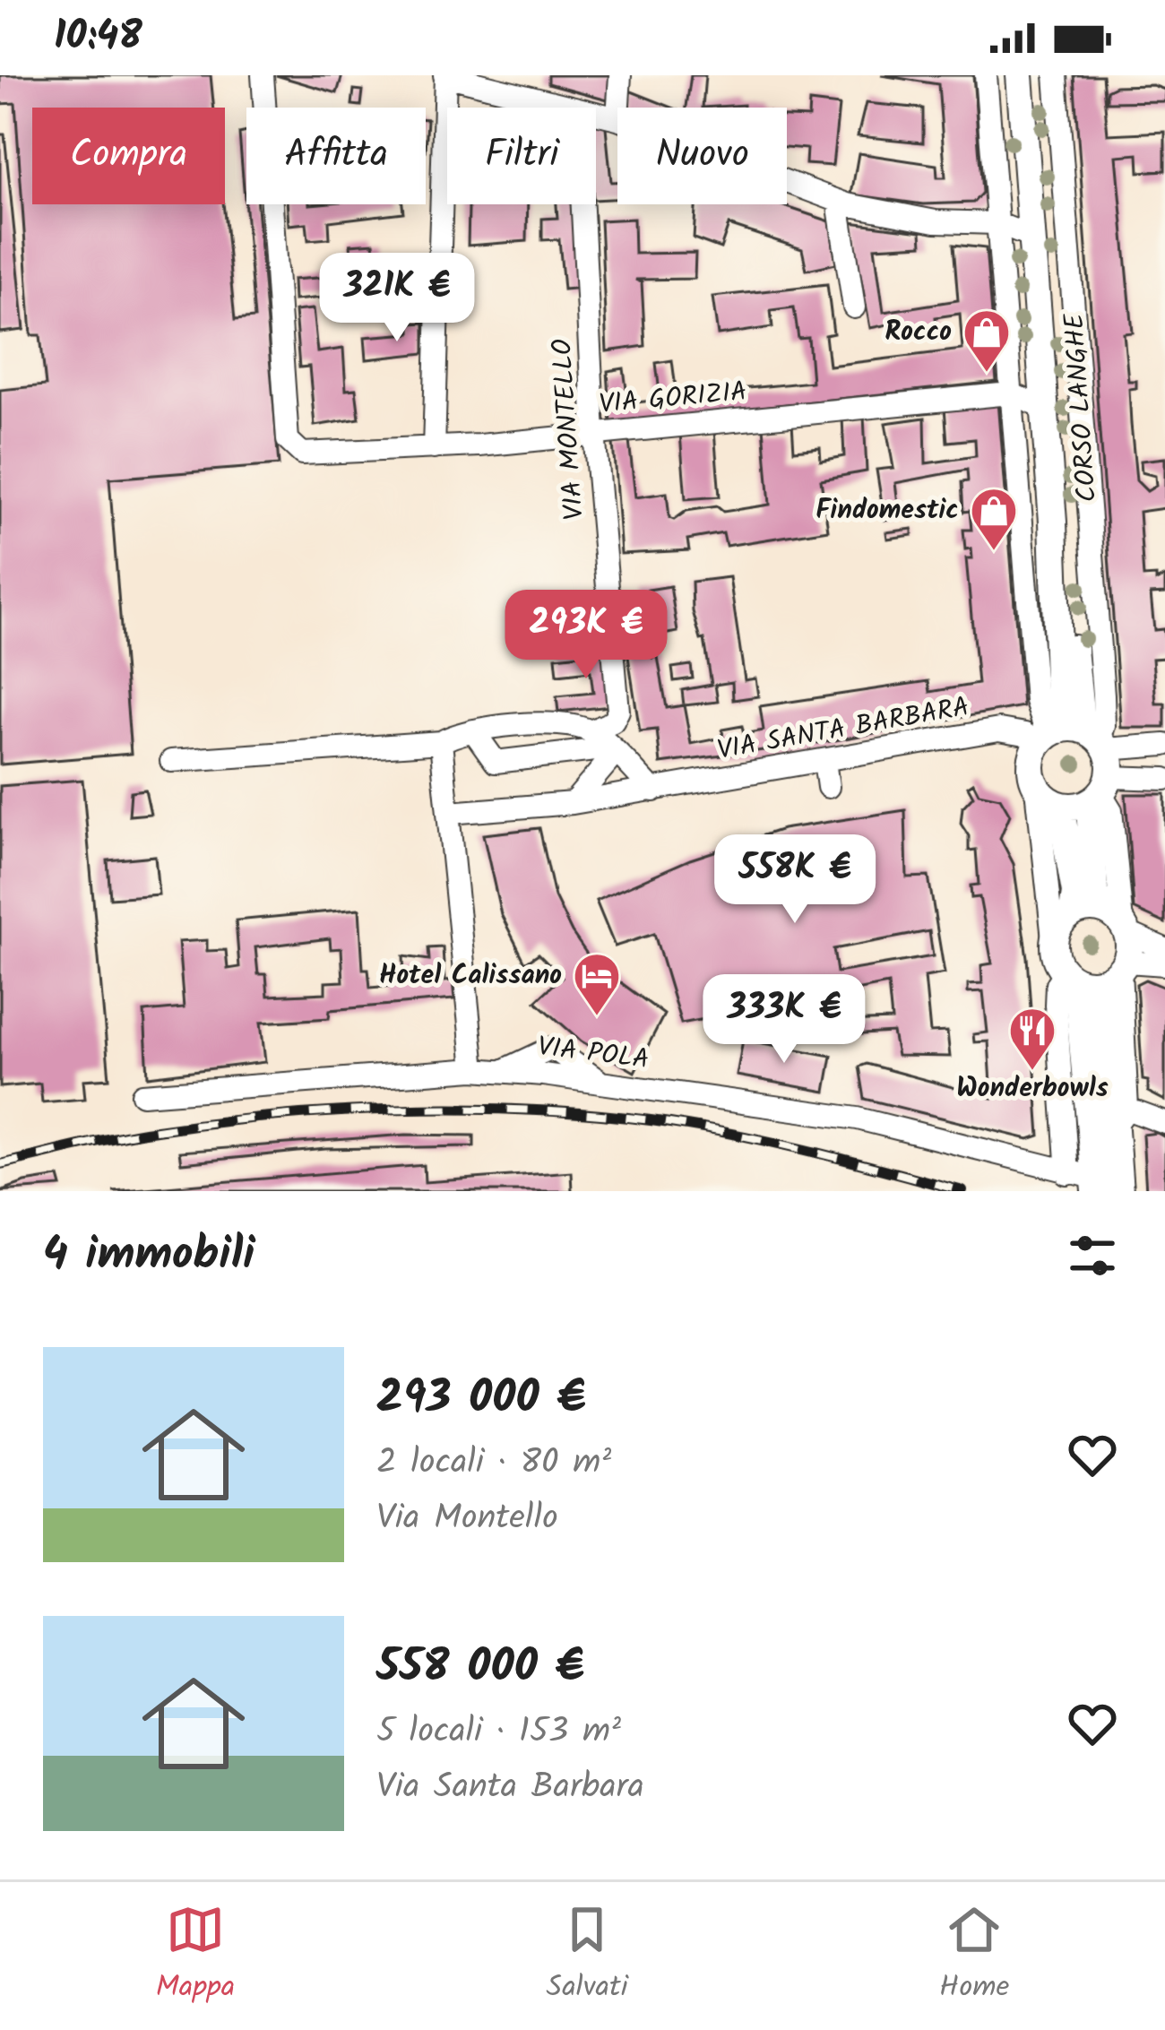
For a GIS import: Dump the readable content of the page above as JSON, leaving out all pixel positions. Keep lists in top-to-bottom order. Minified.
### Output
{"streets":{"main road":["CORSO LANGHE"],"street":["VIA GORIZIA","VIA MONTELLO","VIA SANTA BARBARA","VIA POLA"]},"crossings":[["VIA GORIZIA","CORSO LANGHE"],["VIA GORIZIA","VIA MONTELLO"],["CORSO LANGHE","VIA SANTA BARBARA"],["CORSO LANGHE","VIA POLA"]],"places":{"shop":["Rocco","Findomestic"],"hotel":["Hotel Calissano"],"restaurant":["Wonderbowls"]},"page":{"status":"10:48","chip":["Compra","Affitta","Filtri","Nuovo"],"price":["321K €","293K €","558K €","333K €"],"heading":"4 immobili","list":[{"name":"293 000 €","note":"2 locali · 80 m² · Via Montello"},{"name":"558 000 €","note":"5 locali · 153 m² · Via Santa Barbara"}],"tabs":["Mappa","Salvati","Home"]}}
